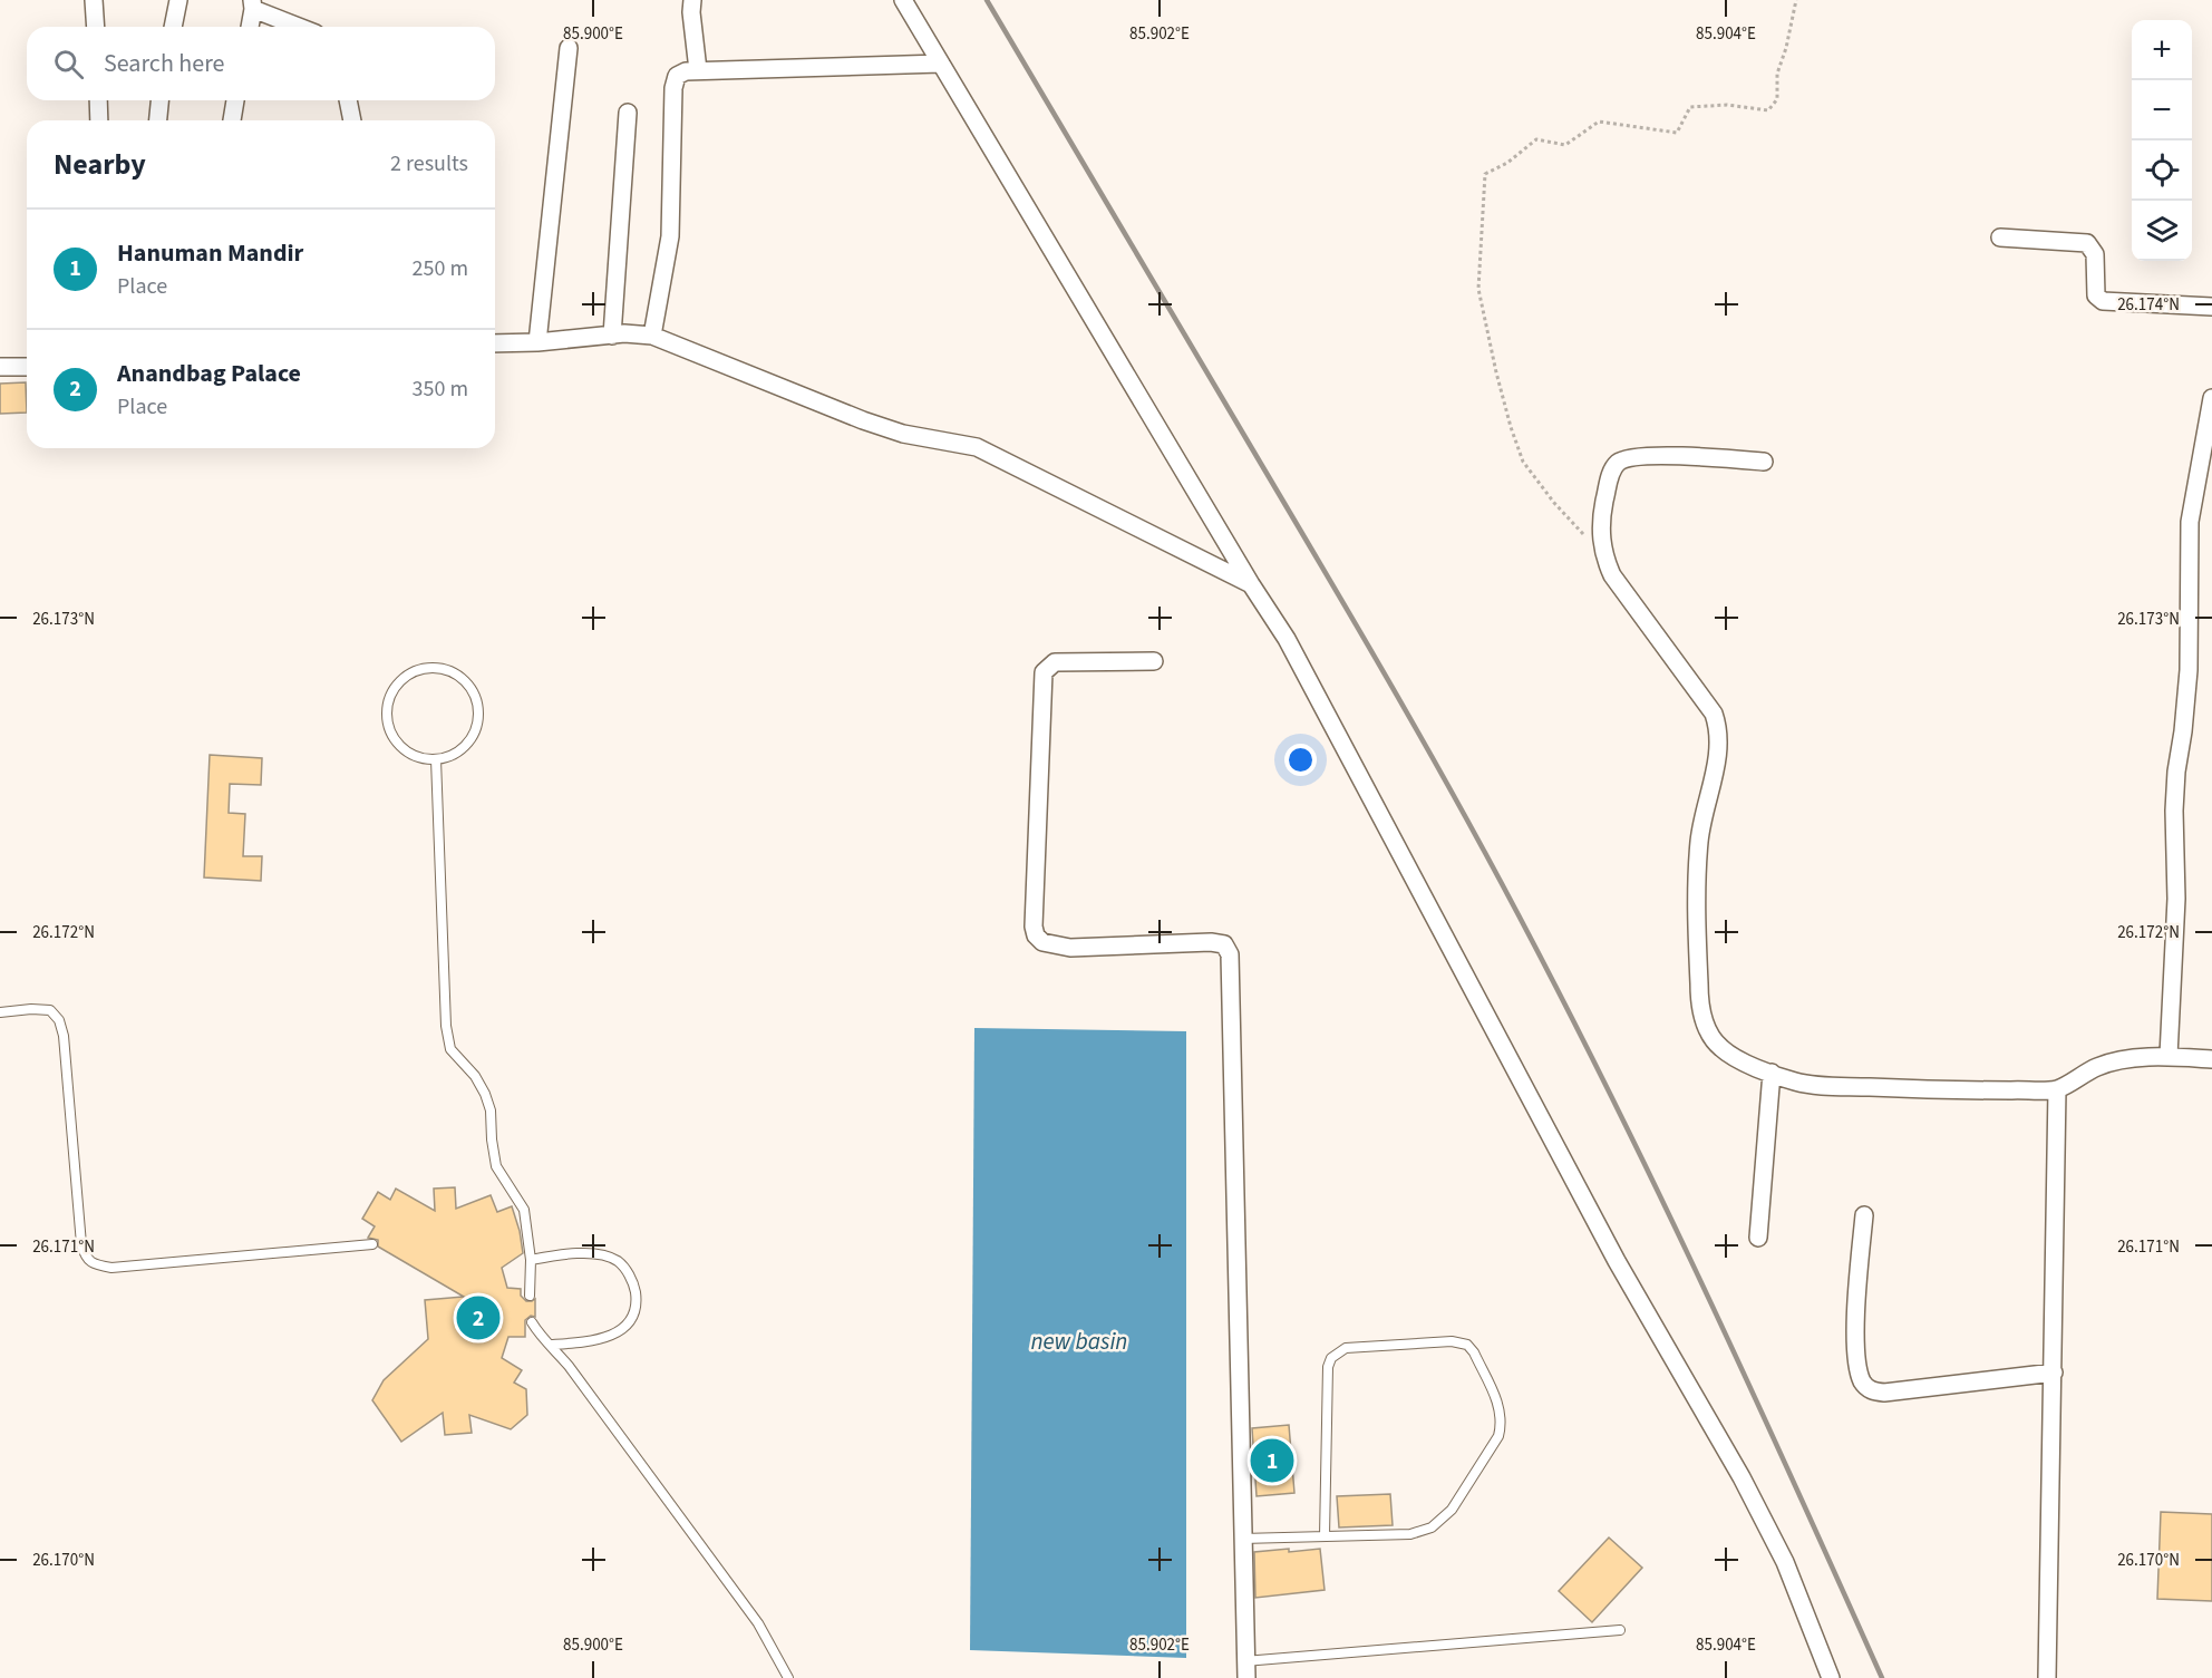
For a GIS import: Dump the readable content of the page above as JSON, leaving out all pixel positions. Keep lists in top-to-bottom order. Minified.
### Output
{"water":["new basin"],"page":{"map_buttons":["+","−"],"search":"Search here","heading":["Nearby","2 results"],"list":[{"mark":"1","name":"Hanuman Mandir","note":"Place","value":"250 m"},{"mark":"2","name":"Anandbag Palace","note":"Place","value":"350 m"}],"pins":["2","1"]},"coordinates":["85.900°E","85.902°E","85.904°E","26.174°N","26.173°N","26.172°N","26.171°N","26.170°N"]}
